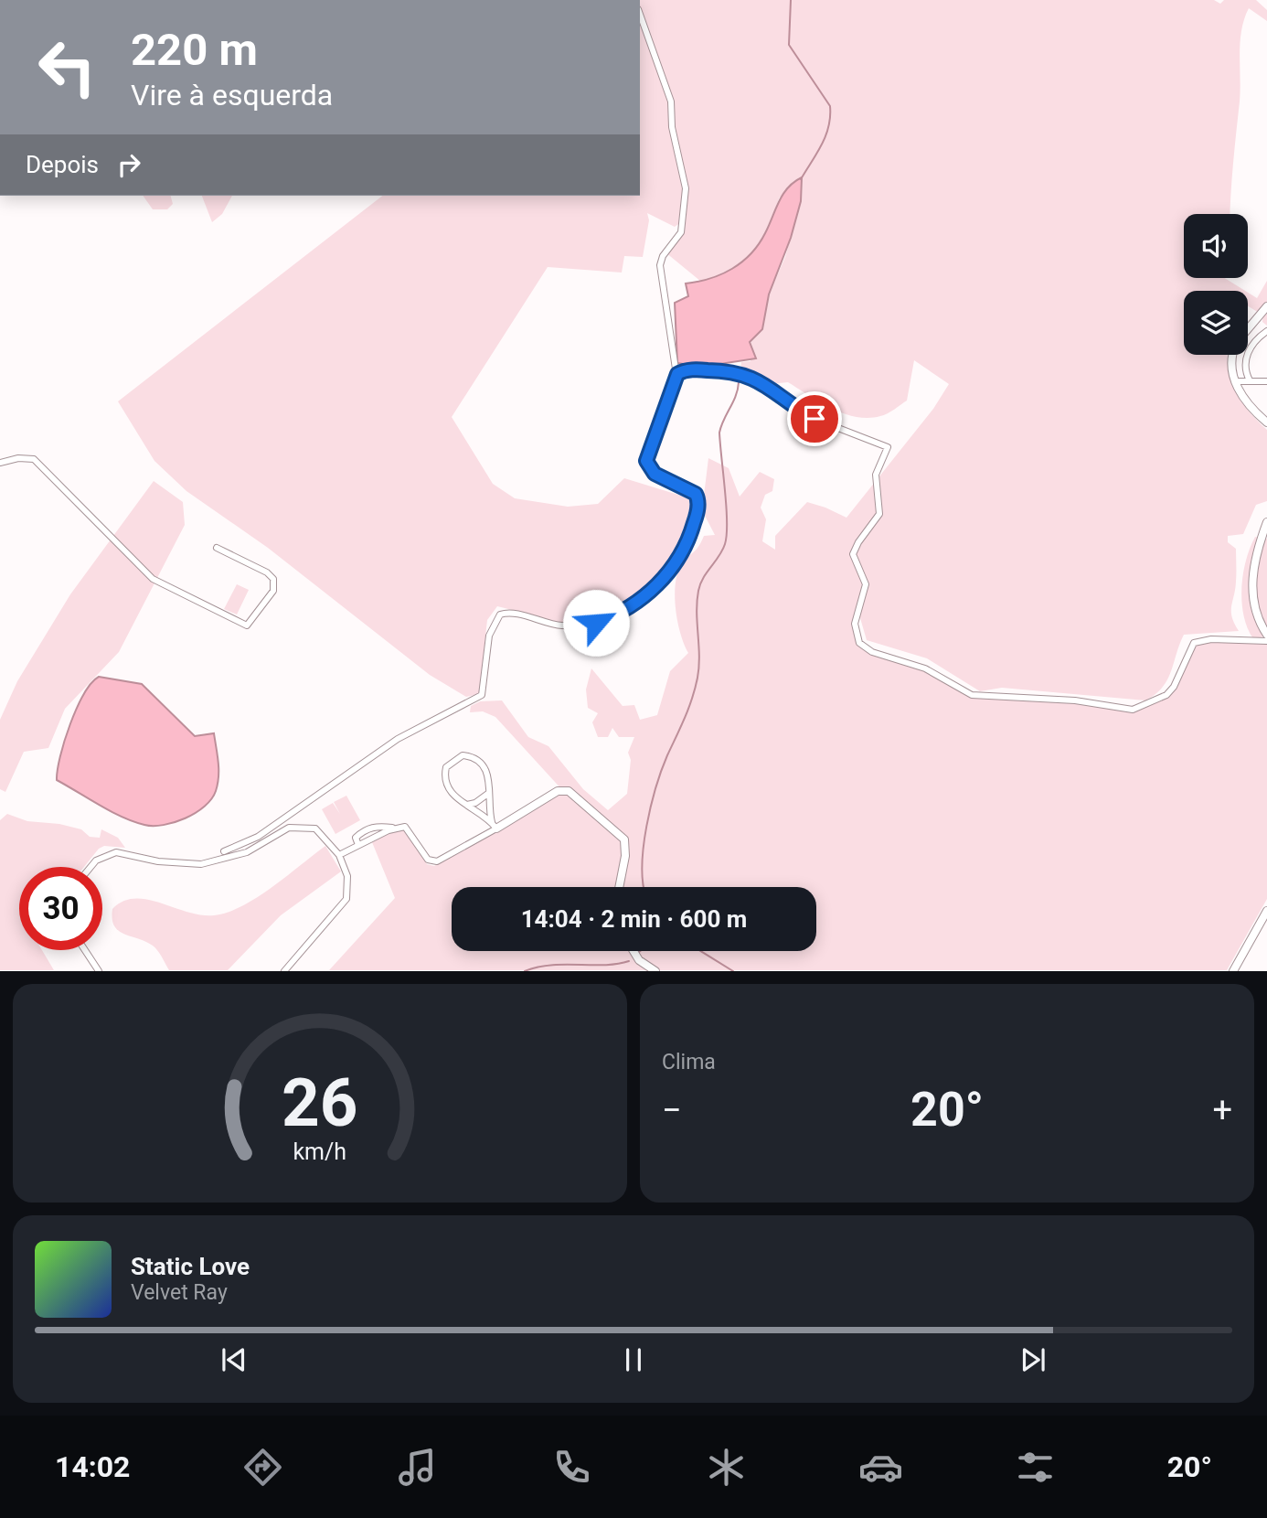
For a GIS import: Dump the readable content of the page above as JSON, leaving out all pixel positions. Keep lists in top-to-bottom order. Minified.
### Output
{"page":{"turn":["220 m","Vire à esquerda"],"then":"Depois","limit":"30","trip":"14:04 · 2 min · 600 m","tile":"Clima","heat":["−","20°","+"],"song":["Static Love","Velvet Ray"],"tabs":["14:02","20°"],"gauge":["26","km/h"]}}
